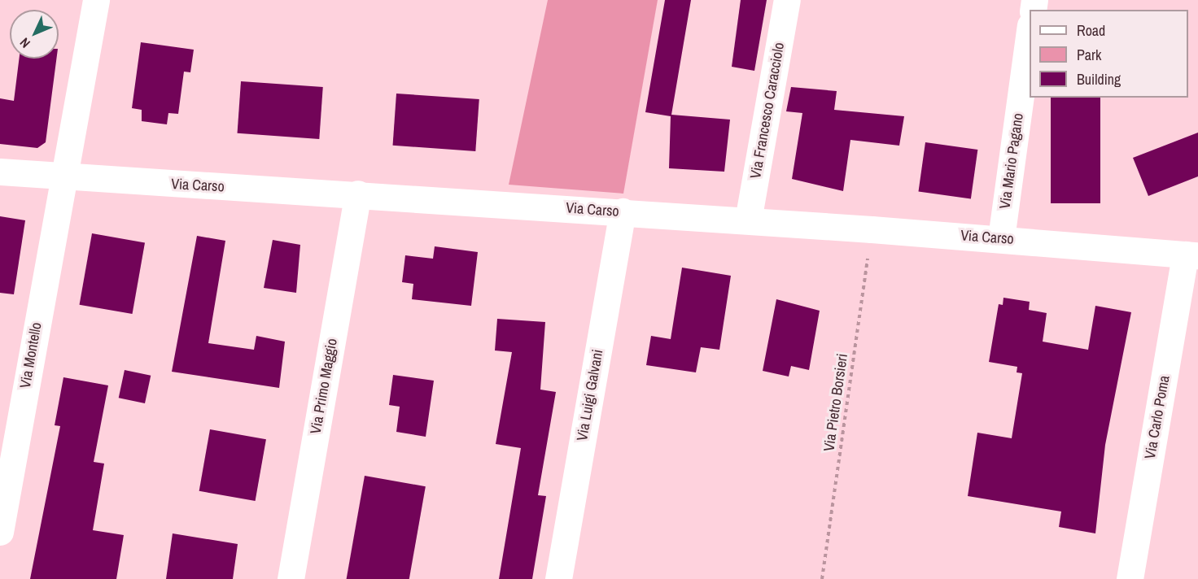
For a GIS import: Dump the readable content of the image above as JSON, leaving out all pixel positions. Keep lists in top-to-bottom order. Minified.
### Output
{"streets":{"street":["Via Francesco Caracciolo","Via Mario Pagano","Via Carso","Via Montello","Via Primo Maggio","Via Luigi Galvani","Via Carlo Poma"],"path":["Via Pietro Borsieri"]},"crossings":[["Via Francesco Caracciolo","Via Carso"],["Via Mario Pagano","Via Carso"],["Via Carso","Via Montello"],["Via Carso","Via Primo Maggio"],["Via Carso","Via Luigi Galvani"],["Via Carso","Via Pietro Borsieri"],["Via Carso","Via Carlo Poma"]],"legend":["Road","Park","Building"],"north":"bottom left"}
